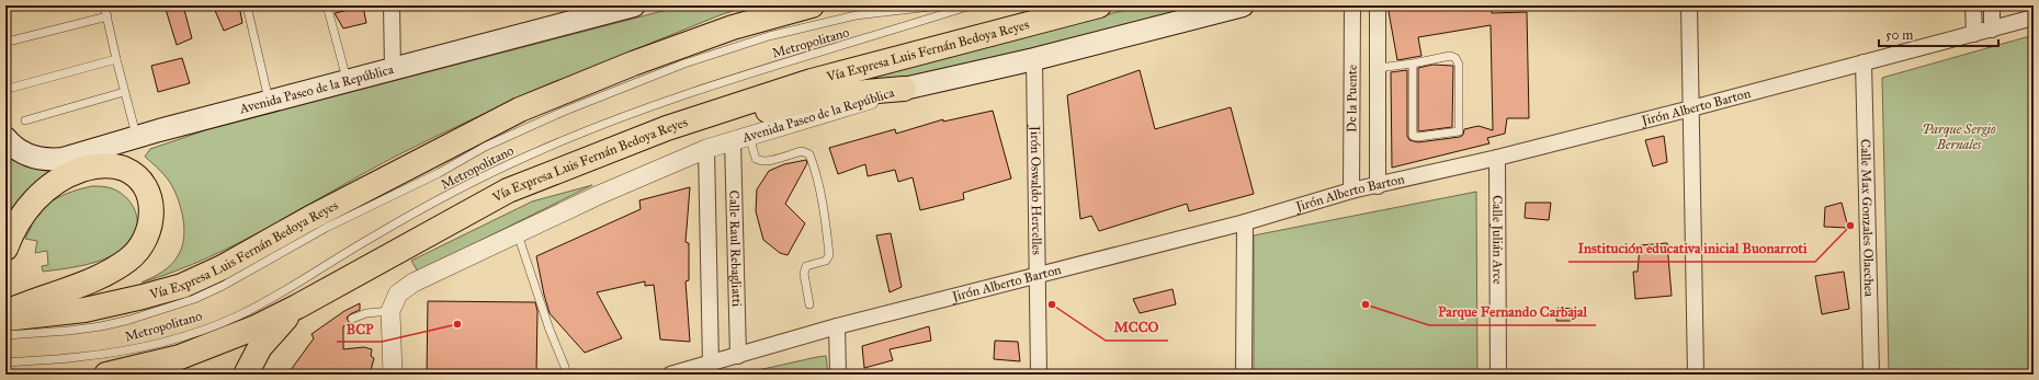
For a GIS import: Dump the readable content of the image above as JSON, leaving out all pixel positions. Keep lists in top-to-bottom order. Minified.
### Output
{"streets":{"highway":["Vía Expresa Luis Fernán Bedoya Reyes"],"main road":["Avenida Paseo de la República"],"street":["De la Puente","Jirón Alberto Barton","Jirón Oswaldo Hercelles","Calle Max Gonzales Olaechea","Calle Julián Arce","Calle Raul Rebagliatti"],"lane":["Metropolitano"]},"crossings":[["Avenida Paseo de la República","Jirón Oswaldo Hercelles"],["Avenida Paseo de la República","Calle Raul Rebagliatti"],["De la Puente","Jirón Alberto Barton"],["Jirón Alberto Barton","Jirón Oswaldo Hercelles"],["Jirón Alberto Barton","Calle Max Gonzales Olaechea"],["Jirón Alberto Barton","Calle Julián Arce"],["Jirón Alberto Barton","Calle Raul Rebagliatti"]],"parks":["Parque Sergio Bernales"],"places":["Institución educativa inicial Buonarroti","MCCO","Parque Fernando Carbajal","BCP"],"scale_bar":"50 m"}
